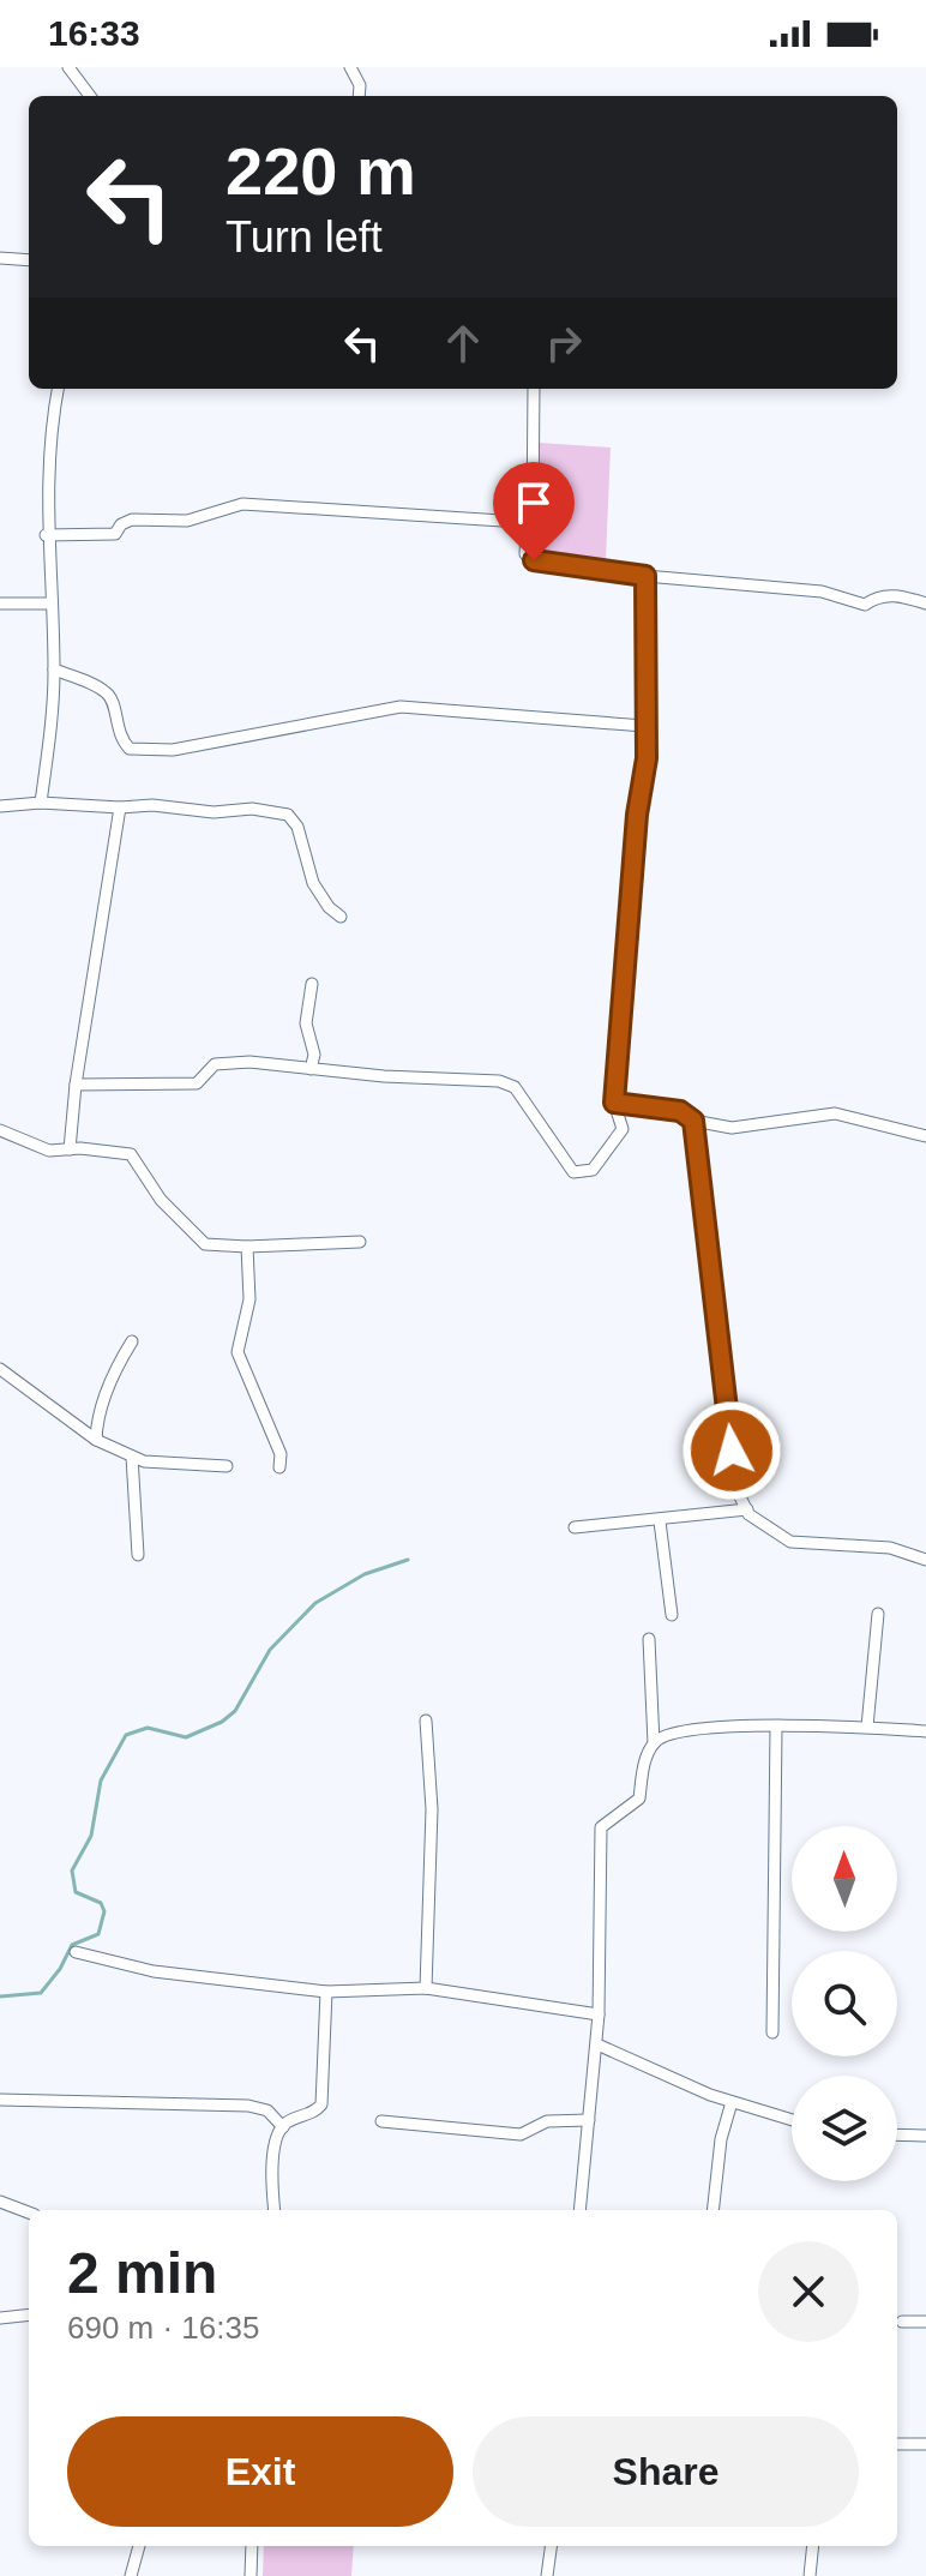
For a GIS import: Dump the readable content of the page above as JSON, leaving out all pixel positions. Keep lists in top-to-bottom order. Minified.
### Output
{"north":"top","page":{"status":"16:33","turn":["220 m","Turn left"],"heading":["2 min","690 m · 16:35"],"buttons":["Exit","Share"]}}
